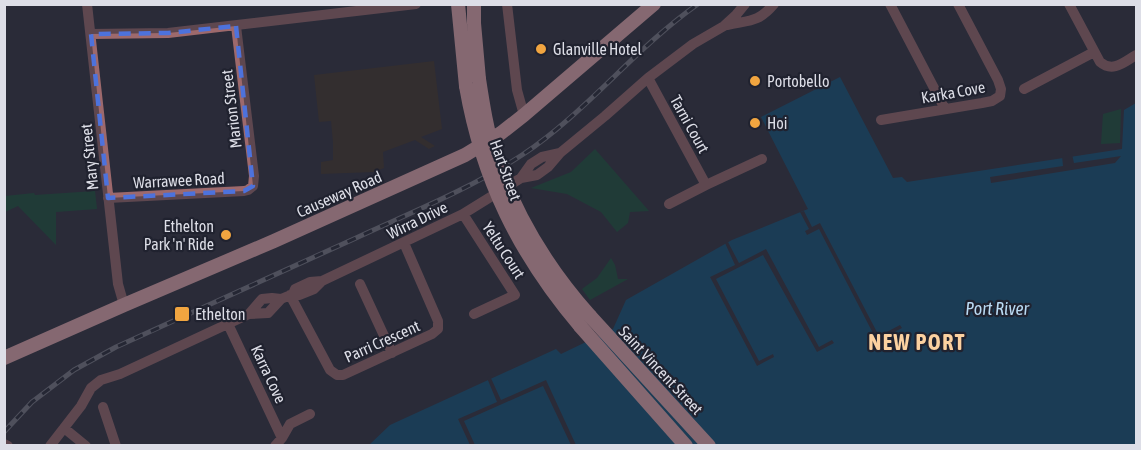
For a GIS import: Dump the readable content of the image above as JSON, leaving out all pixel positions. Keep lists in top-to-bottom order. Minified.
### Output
{"streets":{"main road":["Hart Street","Causeway Road","Saint Vincent Street"],"street":["Karka Cove","Marion Street","Tarni Court","Mary Street","Warrawee Road","Wirra Drive","Yeltu Court","Parri Crescent","Karra Cove"]},"crossings":[["Marion Street","Warrawee Road"],["Tarni Court","Wirra Drive"],["Mary Street","Warrawee Road"],["Mary Street","Causeway Road"],["Hart Street","Saint Vincent Street"],["Wirra Drive","Yeltu Court"],["Wirra Drive","Parri Crescent"],["Wirra Drive","Karra Cove"]],"districts":["NEW PORT"],"water":["Port River"],"places":{"other":["Glanville Hotel","Portobello","Hoi","Ethelton Park 'n' Ride"],"transit":["Ethelton"]}}
